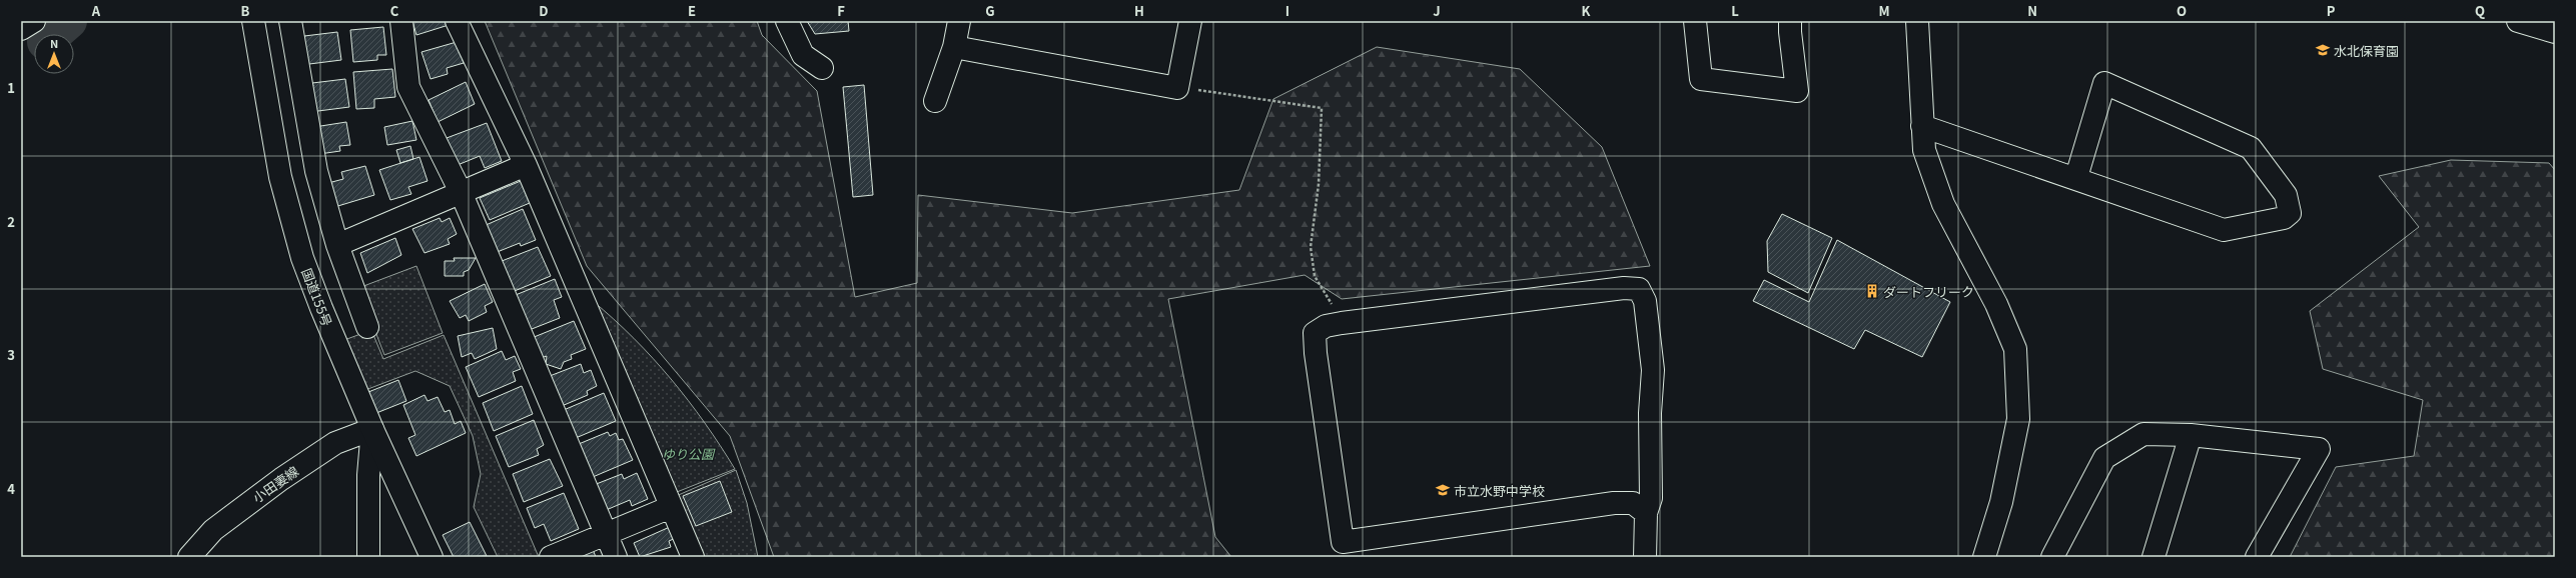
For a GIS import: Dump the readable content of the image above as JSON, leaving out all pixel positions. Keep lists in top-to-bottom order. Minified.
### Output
{"streets":{"main road":["国道155号","小田妻線"]},"crossings":[["国道155号","小田妻線"]],"parks":["ゆり公園"],"places":{"school or university":["水北保育園","市立水野中学校"],"building":["ダートフリーク"]},"north":"top","grid":{"columns":["A","B","C","D","E","F","G","H","I","J","K","L","M","N","O","P","Q"],"rows":["1","2","3","4"]}}
